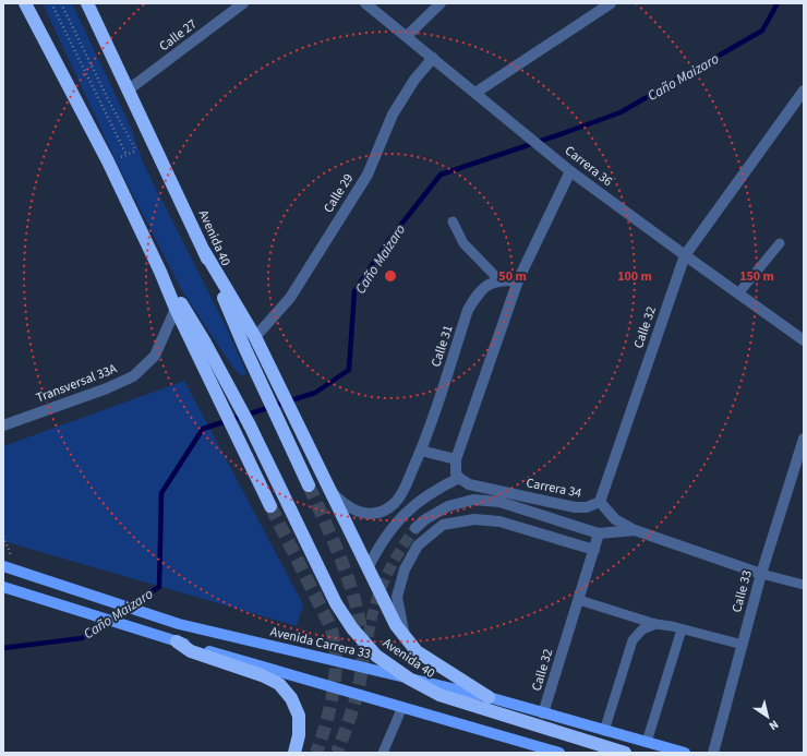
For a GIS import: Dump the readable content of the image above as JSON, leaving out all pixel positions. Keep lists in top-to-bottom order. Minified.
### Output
{"streets":{"highway":["Avenida 40"],"main road":["Avenida Carrera 33"],"street":["Calle 27","Carrera 36","Calle 29","Calle 32","Calle 31","Transversal 33A","Carrera 34","Calle 33"]},"crossings":[["Calle 27","Avenida 40"],["Carrera 36","Calle 29"],["Carrera 36","Calle 32"],["Avenida 40","Avenida Carrera 33"],["Calle 32","Carrera 34"],["Calle 32","Avenida Carrera 33"]],"water":["Caño Maizaro"],"north":"bottom right","rings":["50 m","100 m","150 m"]}
